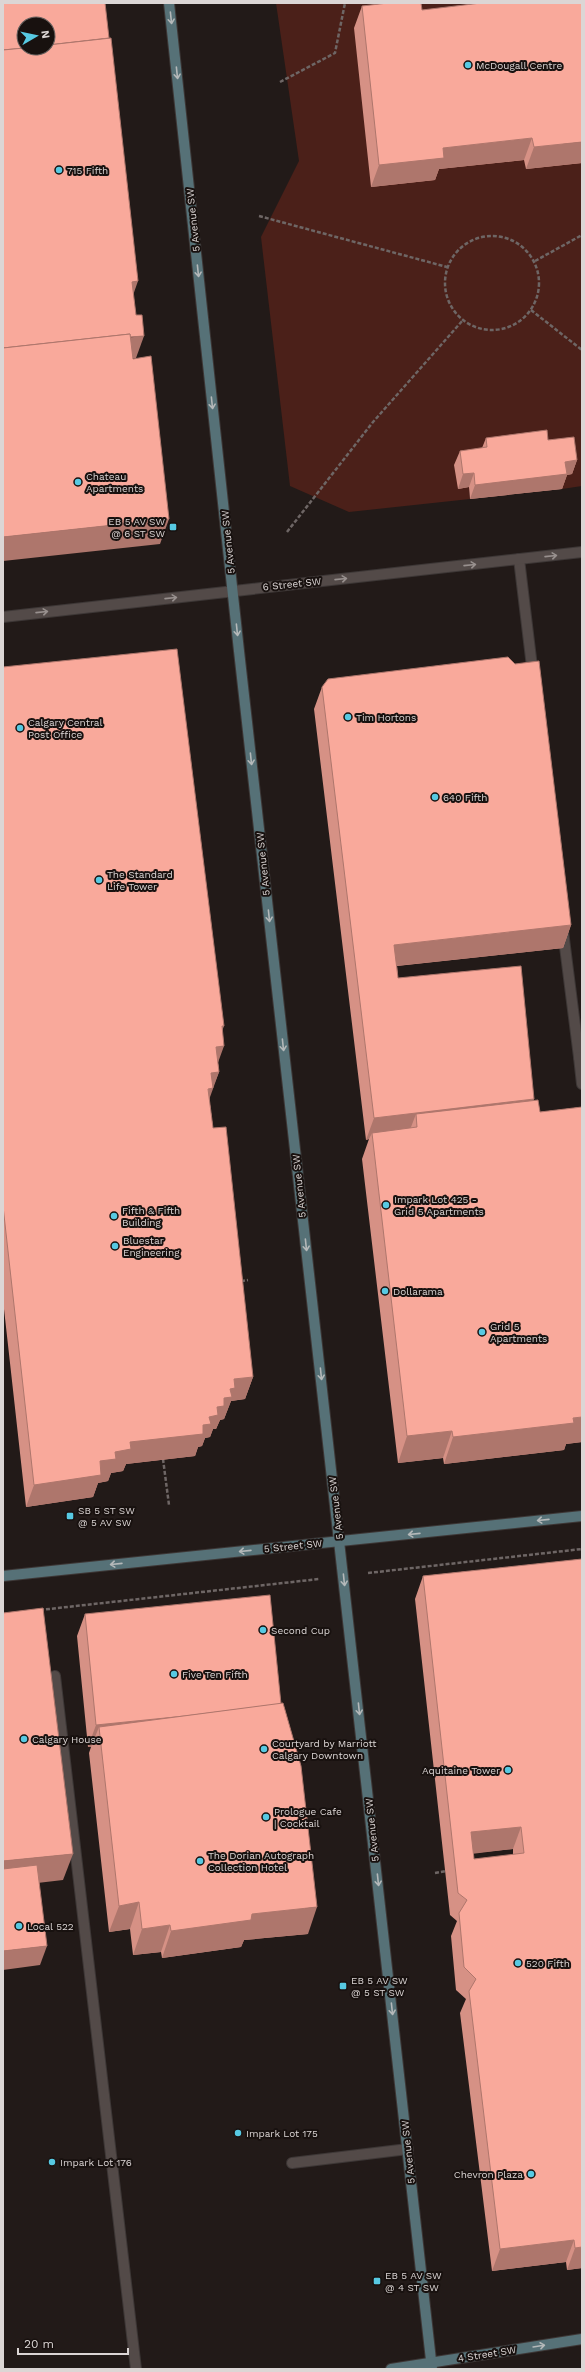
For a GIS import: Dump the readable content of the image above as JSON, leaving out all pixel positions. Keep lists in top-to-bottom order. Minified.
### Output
{"streets":{"main road":["5 Avenue SW","5 Street SW","4 Street SW"],"street":["6 Street SW"]},"crossings":[["5 Avenue SW","6 Street SW"],["5 Avenue SW","5 Street SW"],["5 Avenue SW","4 Street SW"]],"one_way":["5 Avenue SW","6 Street SW","5 Street SW","4 Street SW"],"places":{"other":["McDougall Centre","715 Fifth","Chateau Apartments","Tim Hortons","Calgary Central Post Office","640 Fifth","The Standard Life Tower","Impark Lot 425 - Grid 5 Apartments","Fifth & Fifth Building","Bluestar Engineering","Dollarama","Grid 5 Apartments","Second Cup","Five Ten Fifth","Calgary House","Courtyard by Marriott Calgary Downtown","Aquitaine Tower","Prologue Cafe | Cocktail","The Dorian Autograph Collection Hotel","Local 522","520 Fifth","Impark Lot 175","Impark Lot 176","Chevron Plaza"],"transit":["EB 5 AV SW @ 6 ST SW","SB 5 ST SW @ 5 AV SW","EB 5 AV SW @ 5 ST SW","EB 5 AV SW @ 4 ST SW"]},"scale_bar":"20 m","north":"right"}
